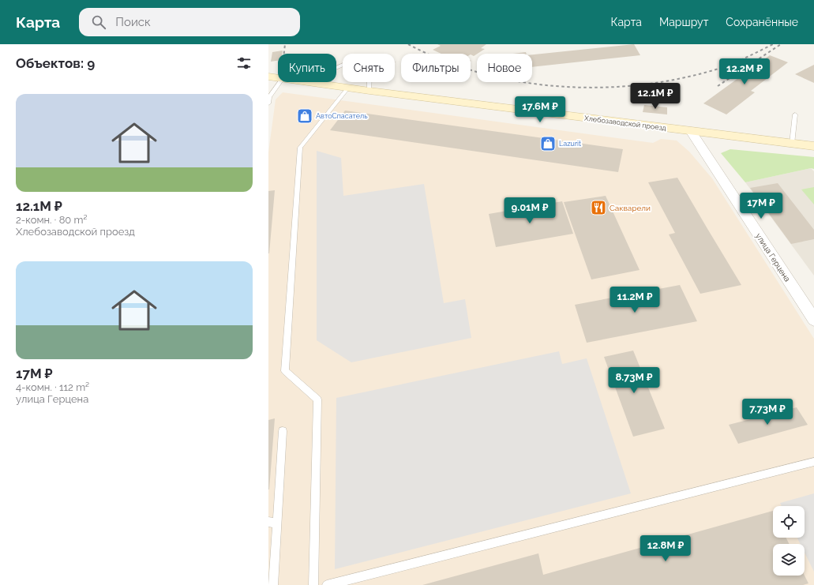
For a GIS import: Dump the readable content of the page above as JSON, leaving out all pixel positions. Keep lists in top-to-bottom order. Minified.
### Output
{"streets":{"street":["Хлебозаводской проезд","улица Герцена"]},"crossings":[["Хлебозаводской проезд","улица Герцена"]],"places":{"shop":["АвтоСпасатель","Lazurit"],"restaurant":["Сакварели"]},"page":{"header":"Карта","search":"Поиск","nav":["Карта","Маршрут","Сохранённые"],"heading":"Объектов: 9","chip":["Купить","Снять","Фильтры","Новое"],"price":["12.2M ₽","12.1M ₽","17.6M ₽","17M ₽","9.01M ₽","11.2M ₽","8.73M ₽","7.73M ₽","12.8M ₽"],"list":[{"name":"12.1M ₽","note":"2-комн. · 80 m² · Хлебозаводской проезд"},{"name":"17M ₽","note":"4-комн. · 112 m² · улица Герцена"}]}}
